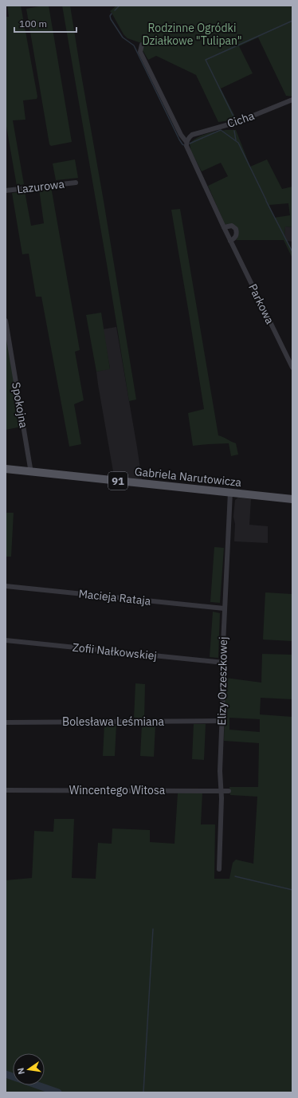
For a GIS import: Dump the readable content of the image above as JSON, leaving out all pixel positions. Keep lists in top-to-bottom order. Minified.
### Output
{"streets":{"main road":["Gabriela Narutowicza","91"],"street":["Cicha","Lazurowa","Parkowa","Spokojna","Macieja Rataja","Zofii Nałkowskiej","Elizy Orzeszkowej","Bolesława Leśmiana","Wincentego Witosa"]},"crossings":[["Cicha","Parkowa"],["Spokojna","Gabriela Narutowicza"],["Gabriela Narutowicza","Elizy Orzeszkowej"],["Macieja Rataja","Elizy Orzeszkowej"],["Zofii Nałkowskiej","Elizy Orzeszkowej"],["Elizy Orzeszkowej","Bolesława Leśmiana"],["Elizy Orzeszkowej","Wincentego Witosa"]],"parks":["Rodzinne Ogródki Działkowe \"Tulipan\""],"scale_bar":"100 m","north":"left"}
